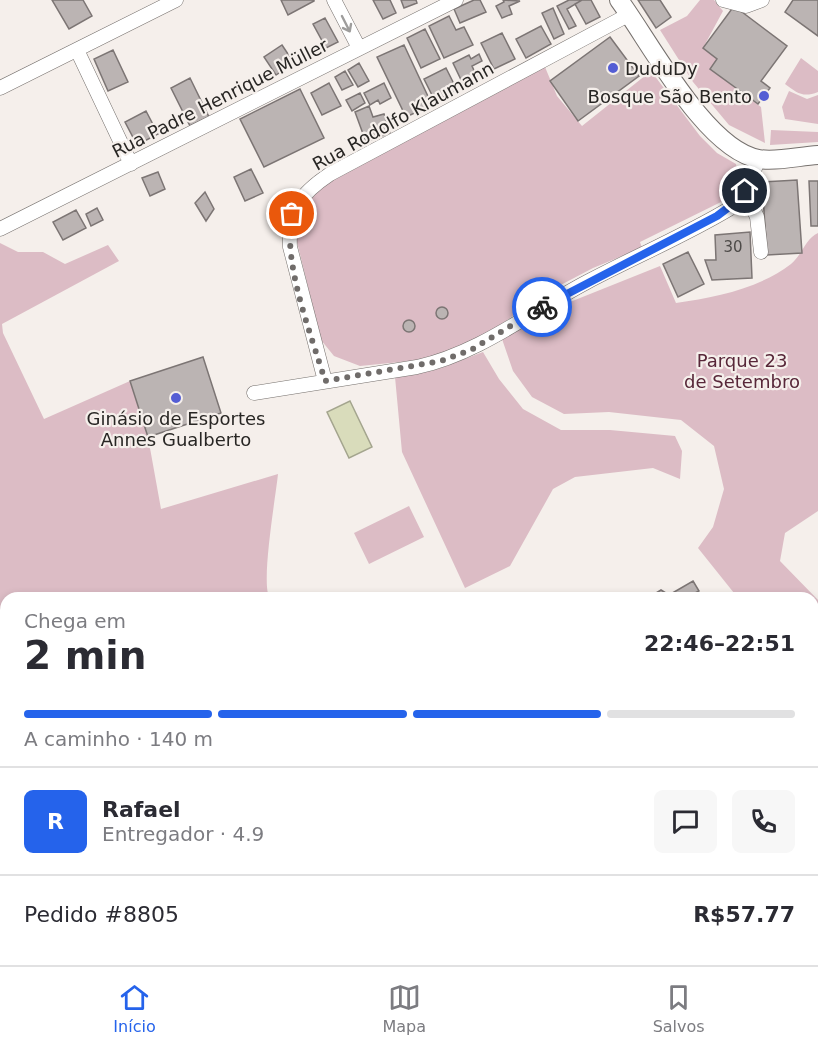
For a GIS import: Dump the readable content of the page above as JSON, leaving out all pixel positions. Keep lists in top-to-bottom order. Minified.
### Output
{"streets":{"street":["Rua Padre Henrique Müller","Rua Rodolfo Klaumann"]},"parks":["Parque 23 de Setembro"],"places":["DuduDy","Bosque São Bento","Ginásio de Esportes Annes Gualberto"],"house_numbers":["30"],"page":{"heading":["2 min","Chega em","22:46–22:51"],"panel":["Rafael","Entregador · 4.9","Pedido #8805","R$57.77"],"bar":"A caminho · 140 m","round":"R","tabs":["Início","Mapa","Salvos"]}}
